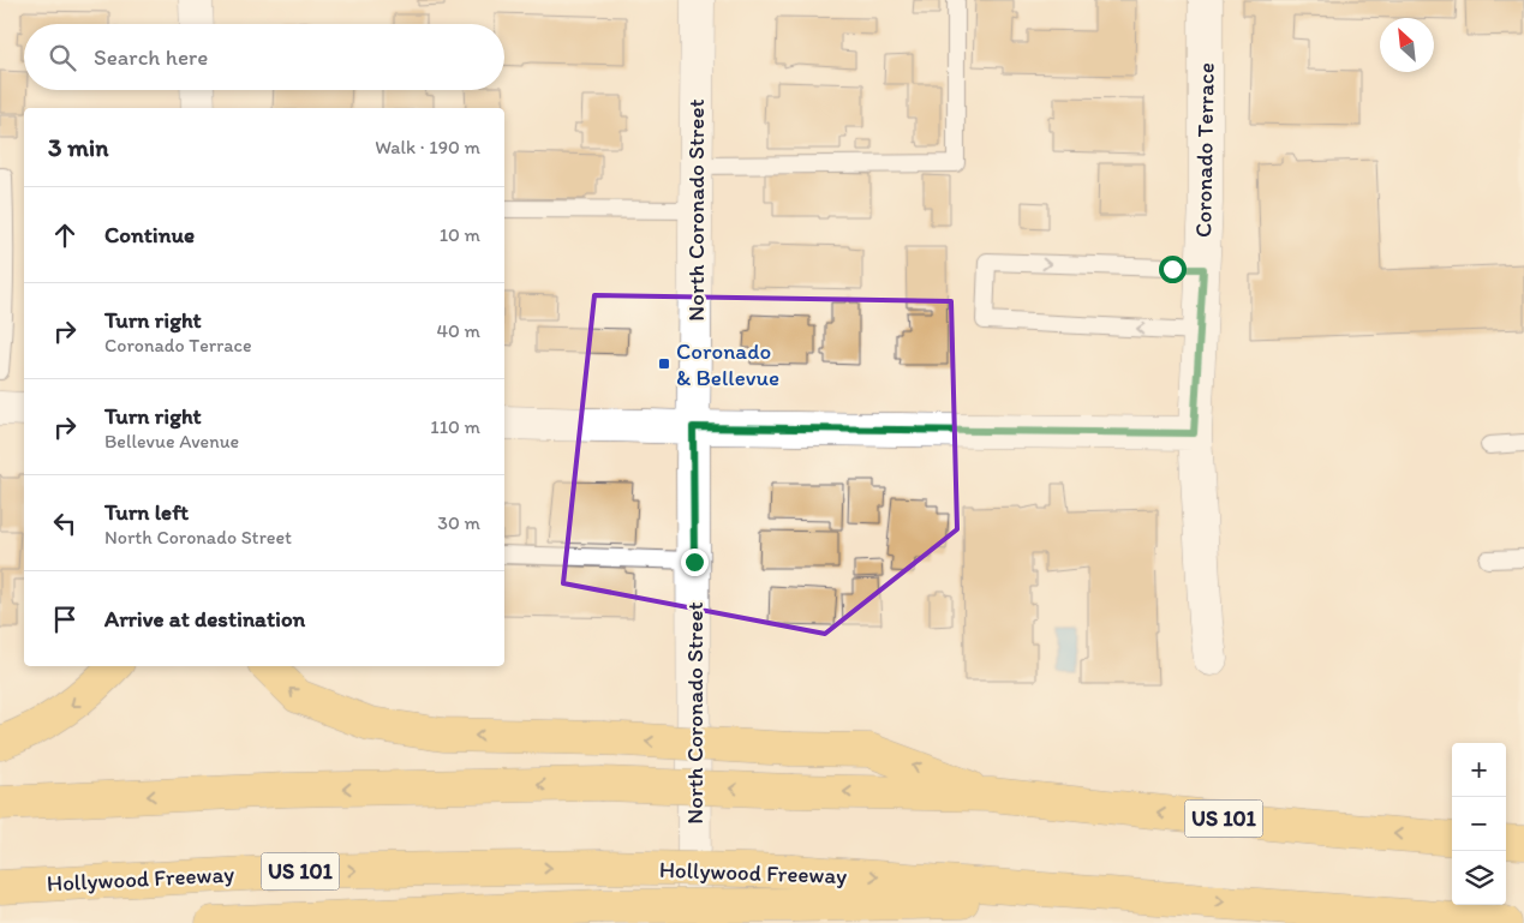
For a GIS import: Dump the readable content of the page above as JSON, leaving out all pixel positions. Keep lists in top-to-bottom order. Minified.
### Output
{"streets":{"highway":["US 101","Hollywood Freeway"],"street":["Coronado Terrace","North Coronado Street"]},"places":{"transit":["Coronado & Bellevue"]},"north":"top left","page":{"search":"Search here","heading":["3 min","Walk · 190 m"],"list":[["Continue","10 m"],["Turn right","Coronado Terrace","40 m"],["Turn right","Bellevue Avenue","110 m"],["Turn left","North Coronado Street","30 m"],"Arrive at destination"],"map_buttons":["+","−"]}}
